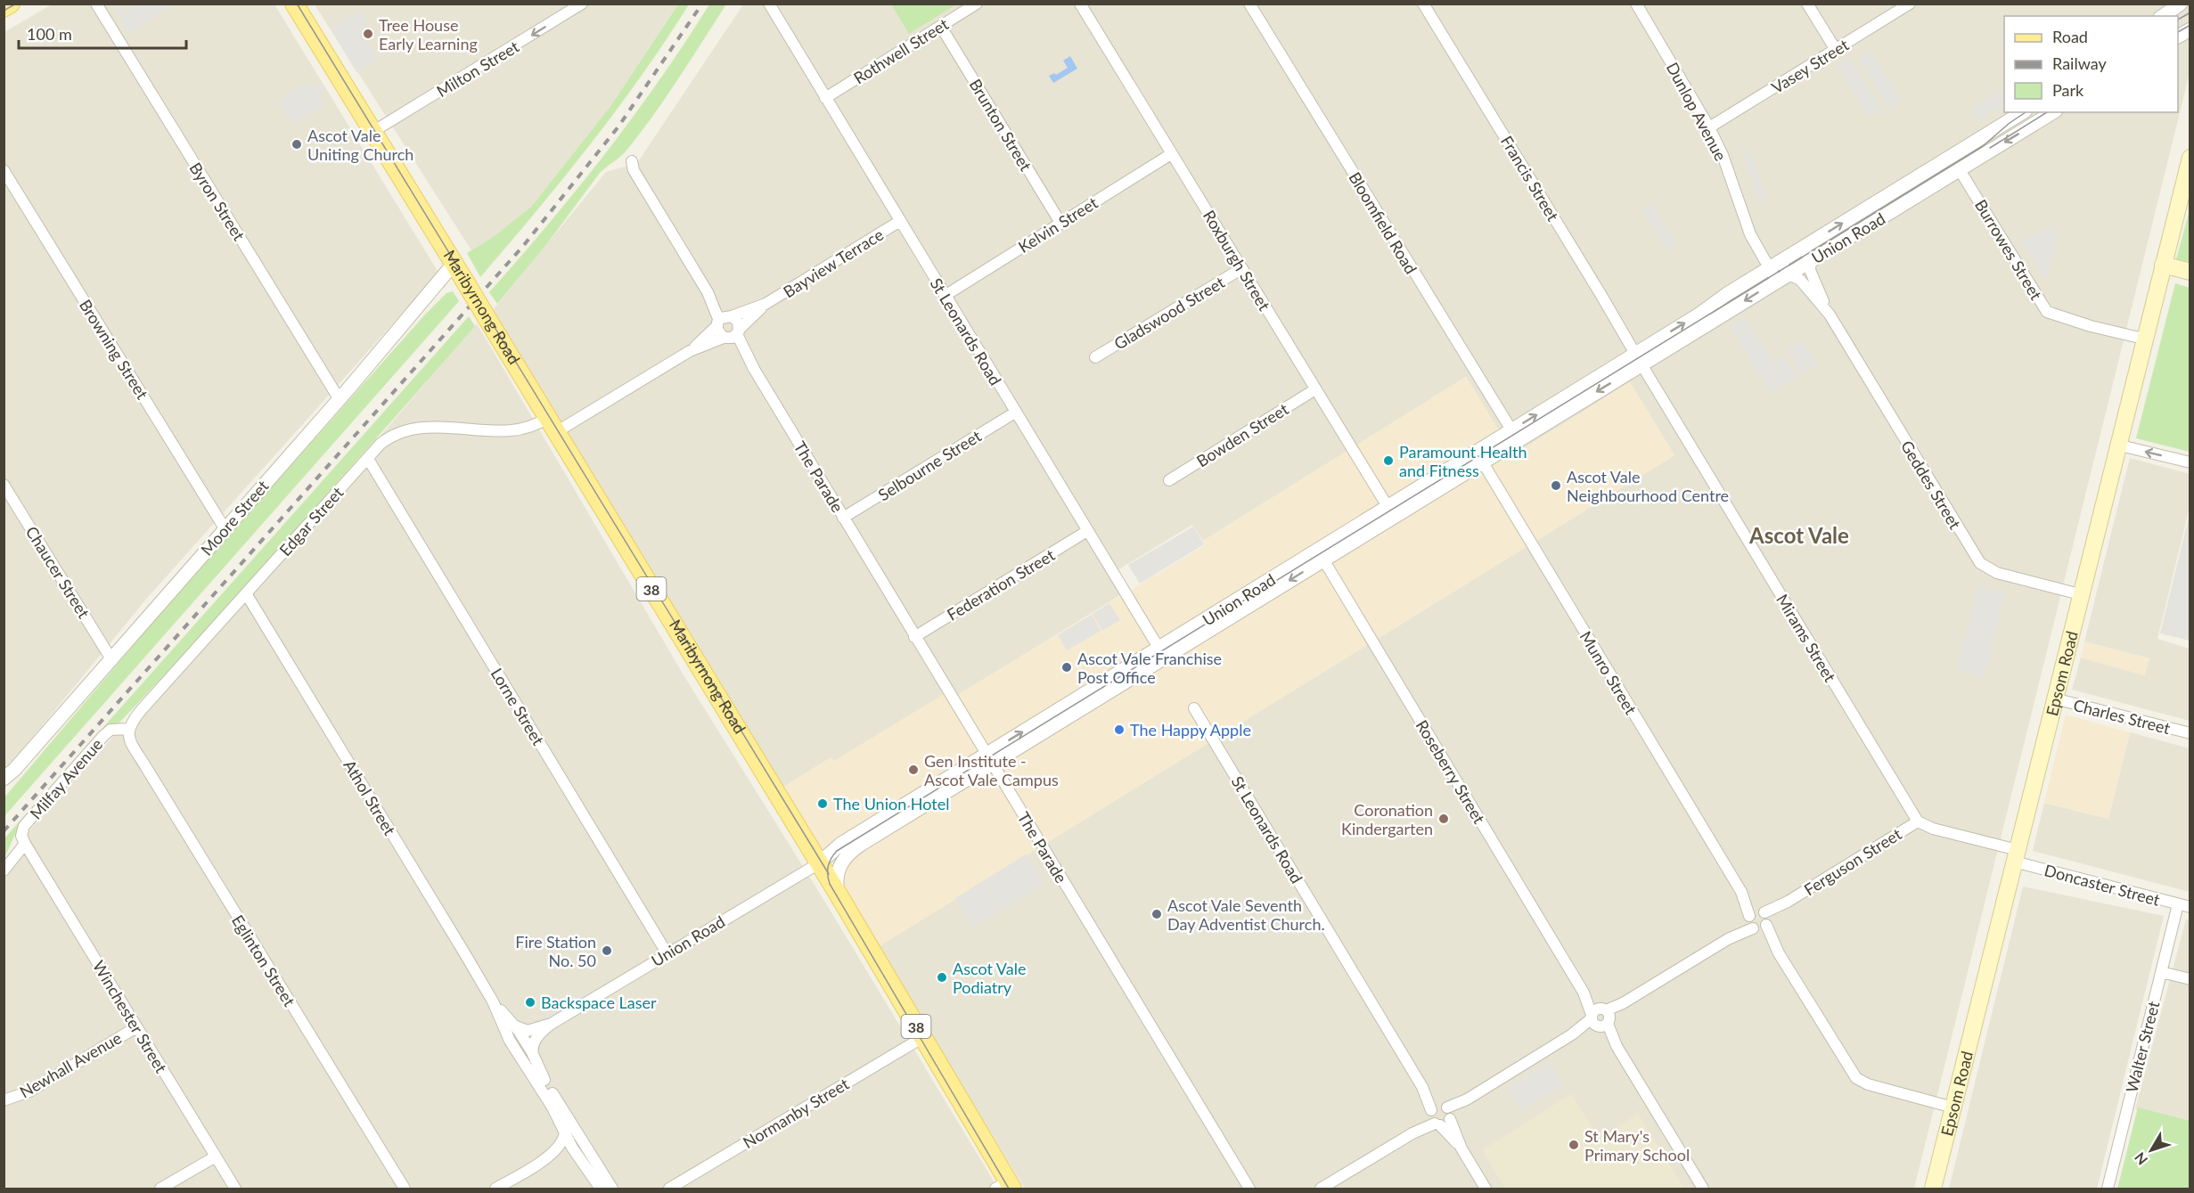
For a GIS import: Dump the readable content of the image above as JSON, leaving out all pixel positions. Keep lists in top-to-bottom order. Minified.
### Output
{"streets":{"main road":["Maribyrnong Road","38","Epsom Road"],"street":["Rothwell Street","Vasey Street","Milton Street","Dunlop Avenue","Brunton Street","Francis Street","Byron Street","Bloomfield Road","Kelvin Street","Union Road","Burrowes Street","Roxburgh Street","Bayview Terrace","Gladswood Street","St Leonards Road","Browning Street","Bowden Street","Selbourne Street","The Parade","Geddes Street","Moore Street","Edgar Street","Chaucer Street","Federation Street","Mirams Street","Munro Street","Lorne Street","Charles Street","Roseberry Street","Milfay Avenue","Athol Street","Ferguson Street","Doncaster Street","Eglinton Street","Winchester Street","Walter Street","Newhall Avenue","Normanby Street"]},"crossings":[["Rothwell Street","Brunton Street"],["Rothwell Street","St Leonards Road"],["Vasey Street","Dunlop Avenue"],["Milton Street","Maribyrnong Road"],["Dunlop Avenue","Union Road"],["Dunlop Avenue","Geddes Street"],["Brunton Street","Kelvin Street"],["Francis Street","Union Road"],["Francis Street","Mirams Street"],["Byron Street","Moore Street"],["Bloomfield Road","Union Road"],["Kelvin Street","Roxburgh Street"],["Kelvin Street","St Leonards Road"],["Union Road","Burrowes Street"],["Union Road","Roxburgh Street"],["Union Road","Maribyrnong Road"],["Union Road","St Leonards Road"],["Union Road","The Parade"],["Union Road","Geddes Street"],["Union Road","Mirams Street"],["Union Road","Munro Street"],["Union Road","Lorne Street"],["Union Road","Roseberry Street"],["Union Road","Athol Street"],["Burrowes Street","Epsom Road"],["Roxburgh Street","Gladswood Street"],["Roxburgh Street","Bowden Street"],["Bayview Terrace","Maribyrnong Road"],["Bayview Terrace","St Leonards Road"],["Bayview Terrace","The Parade"],["Bayview Terrace","Edgar Street"],["Maribyrnong Road","Moore Street"],["Maribyrnong Road","Edgar Street"],["Maribyrnong Road","Normanby Street"],["St Leonards Road","Selbourne Street"],["St Leonards Road","Federation Street"],["St Leonards Road","Ferguson Street"],["Browning Street","Moore Street"],["Selbourne Street","The Parade"],["The Parade","Federation Street"],["Geddes Street","Epsom Road"],["Moore Street","Chaucer Street"],["Edgar Street","Lorne Street"],["Edgar Street","Milfay Avenue"],["Edgar Street","Athol Street"],["Edgar Street","Eglinton Street"],["Mirams Street","Ferguson Street"],["Munro Street","Epsom Road"],["Munro Street","Ferguson Street"],["Epsom Road","Charles Street"],["Epsom Road","Doncaster Street"],["Roseberry Street","Ferguson Street"],["Milfay Avenue","Eglinton Street"],["Milfay Avenue","Winchester Street"],["Doncaster Street","Walter Street"],["Winchester Street","Newhall Avenue"]],"one_way":["Milton Street"],"districts":["Ascot Vale"],"places":["Tree House Early Learning","Ascot Vale Uniting Church","Paramount Health and Fitness","Ascot Vale Neighbourhood Centre","Ascot Vale Franchise Post Office","The Happy Apple","Gen Institute - Ascot Vale Campus","The Union Hotel","Coronation Kindergarten","Ascot Vale Seventh Day Adventist Church.","Fire Station No. 50","Ascot Vale Podiatry","Backspace Laser","St Mary's Primary School"],"legend":["Road","Railway","Park"],"scale_bar":"100 m","north":"bottom left"}
